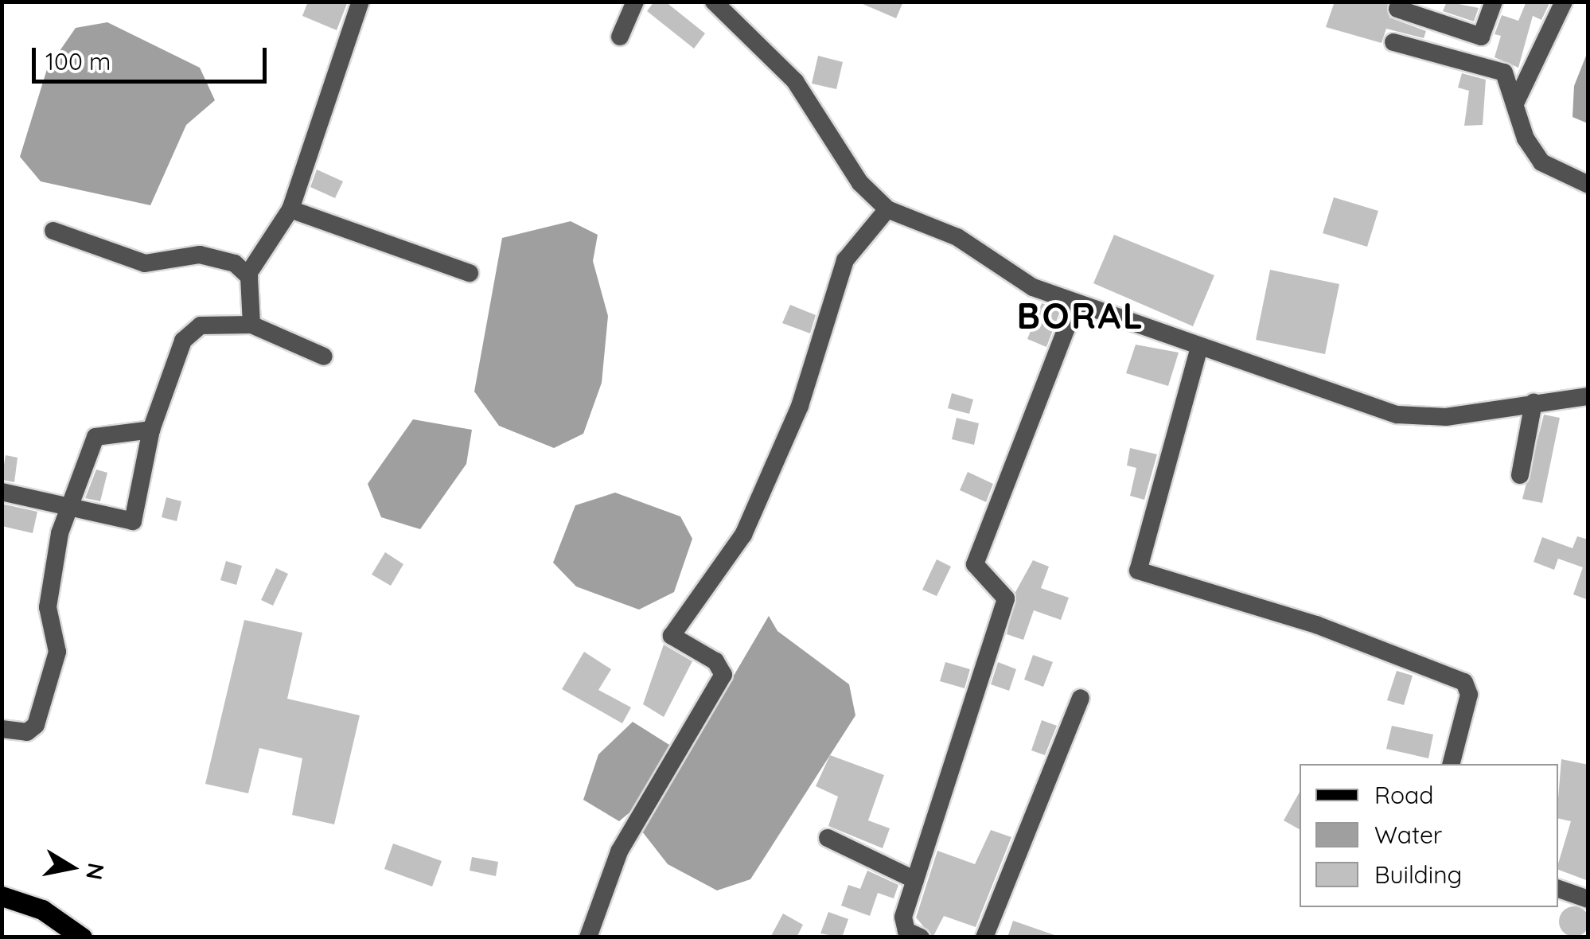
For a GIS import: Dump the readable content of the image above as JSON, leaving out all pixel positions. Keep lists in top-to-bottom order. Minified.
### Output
{"districts":["BORAL"],"legend":["Road","Water","Building"],"scale_bar":"100 m","north":"right"}
